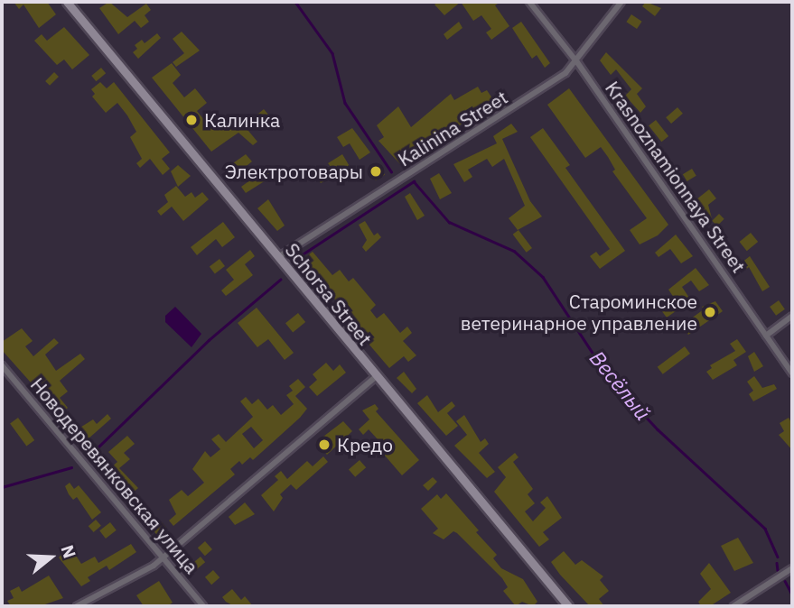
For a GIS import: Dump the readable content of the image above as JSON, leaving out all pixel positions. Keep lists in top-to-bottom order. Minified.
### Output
{"streets":{"main road":["Schorsa Street"],"street":["Kalinina Street","Krasnoznamionnaya Street","Новодеревянковская улица"]},"crossings":[["Kalinina Street","Krasnoznamionnaya Street"],["Kalinina Street","Schorsa Street"]],"water":["Весёлый"],"places":["Калинка","Электротовары","Староминское ветеринарное управление","Кредо"],"north":"right"}
